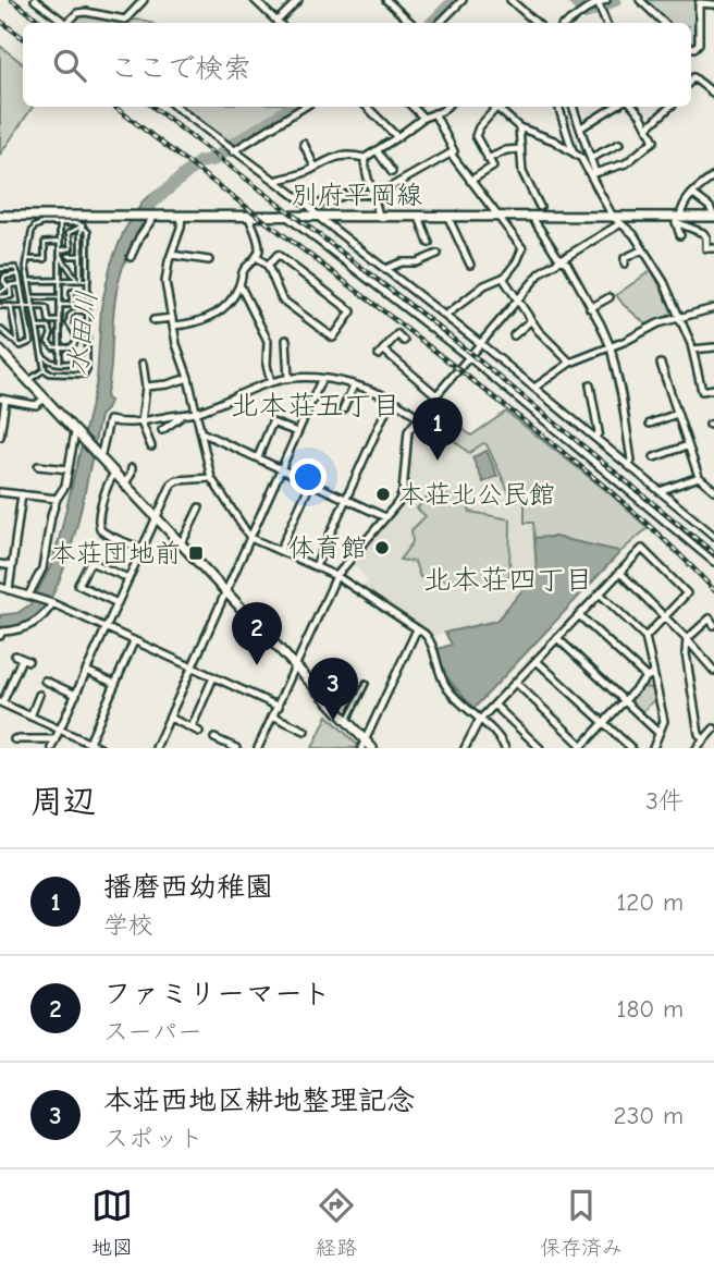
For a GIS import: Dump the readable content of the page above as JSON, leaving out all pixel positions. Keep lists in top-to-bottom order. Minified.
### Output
{"streets":{"main road":["別府平岡線"]},"districts":["北本荘五丁目","北本荘四丁目"],"water":["水田川"],"places":{"other":["本荘北公民館","体育館"],"transit":["本荘団地前"]},"page":{"search":"ここで検索","pins":["1","2","3"],"heading":["周辺","3件"],"list":[{"mark":"1","name":"播磨西幼稚園","note":"学校","value":"120 m"},{"mark":"2","name":"ファミリーマート","note":"スーパー","value":"180 m"},{"mark":"3","name":"本荘西地区耕地整理記念","note":"スポット","value":"230 m"}],"nav":["地図","経路","保存済み"]}}
